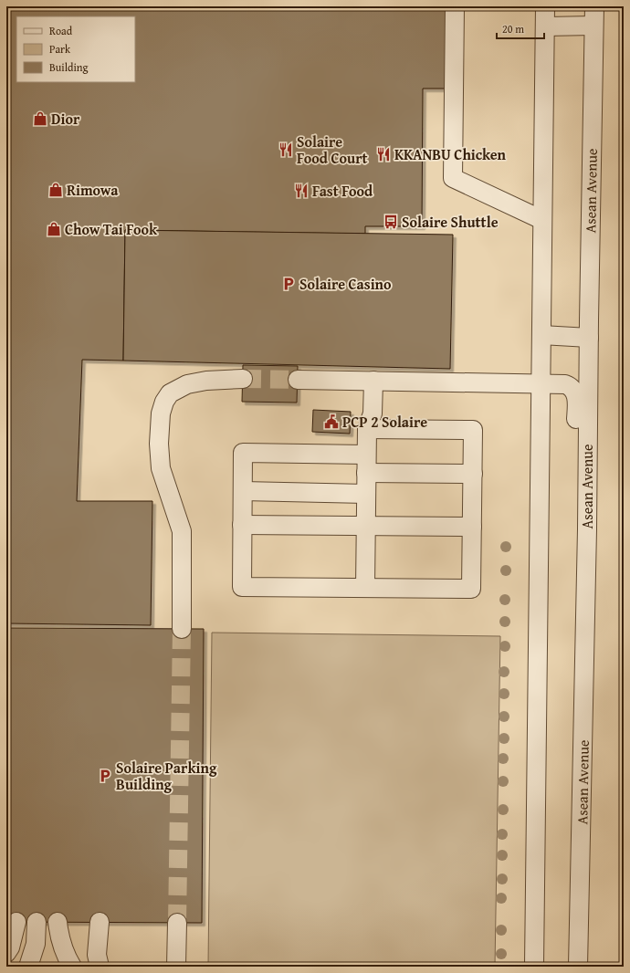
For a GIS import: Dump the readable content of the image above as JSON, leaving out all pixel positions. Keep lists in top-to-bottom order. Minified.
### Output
{"streets":{"street":["Asean Avenue"]},"places":{"shop":["Dior","Rimowa","Chow Tai Fook"],"restaurant":["Solaire Food Court","KKANBU Chicken","Fast Food"],"bus stop":["Solaire Shuttle"],"parking":["Solaire Casino","Solaire Parking Building"],"public building":["PCP 2 Solaire"]},"legend":["Road","Park","Building"],"scale_bar":"20 m"}
